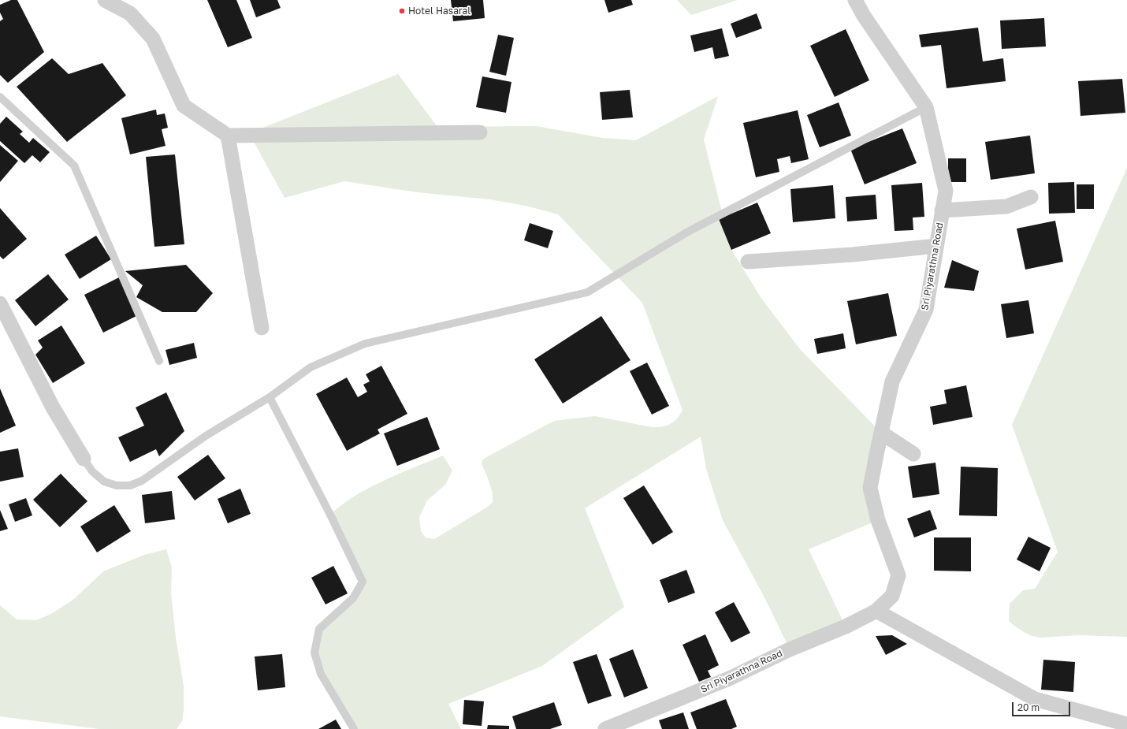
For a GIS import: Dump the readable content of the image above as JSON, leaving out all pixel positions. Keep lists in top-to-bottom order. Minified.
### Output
{"streets":{"street":["Sri Piyarathna Road"]},"places":["Hotel Hasaral"],"scale_bar":"20 m"}
